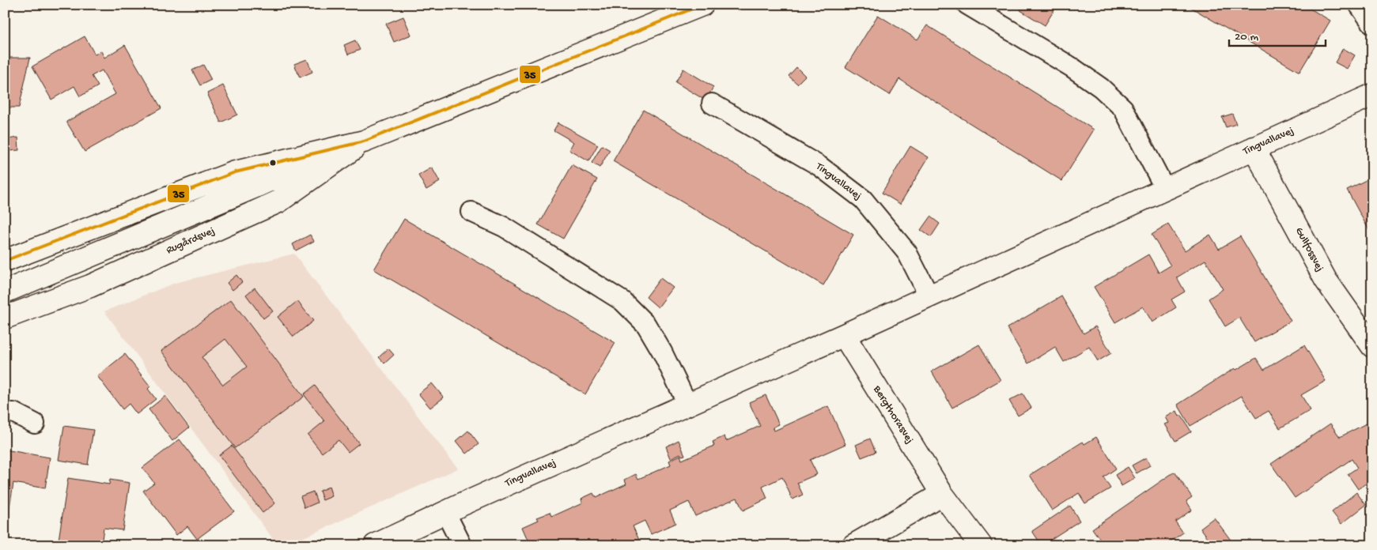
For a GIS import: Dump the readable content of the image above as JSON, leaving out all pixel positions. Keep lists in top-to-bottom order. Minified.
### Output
{"streets":{"street":["Tingvallavej","Rugårdsvej","Gullfossvej","Bergthorasvej"]},"crossings":[["Tingvallavej","Gullfossvej"],["Tingvallavej","Bergthorasvej"]],"lines":["transit line 35"],"scale_bar":"20 m"}
